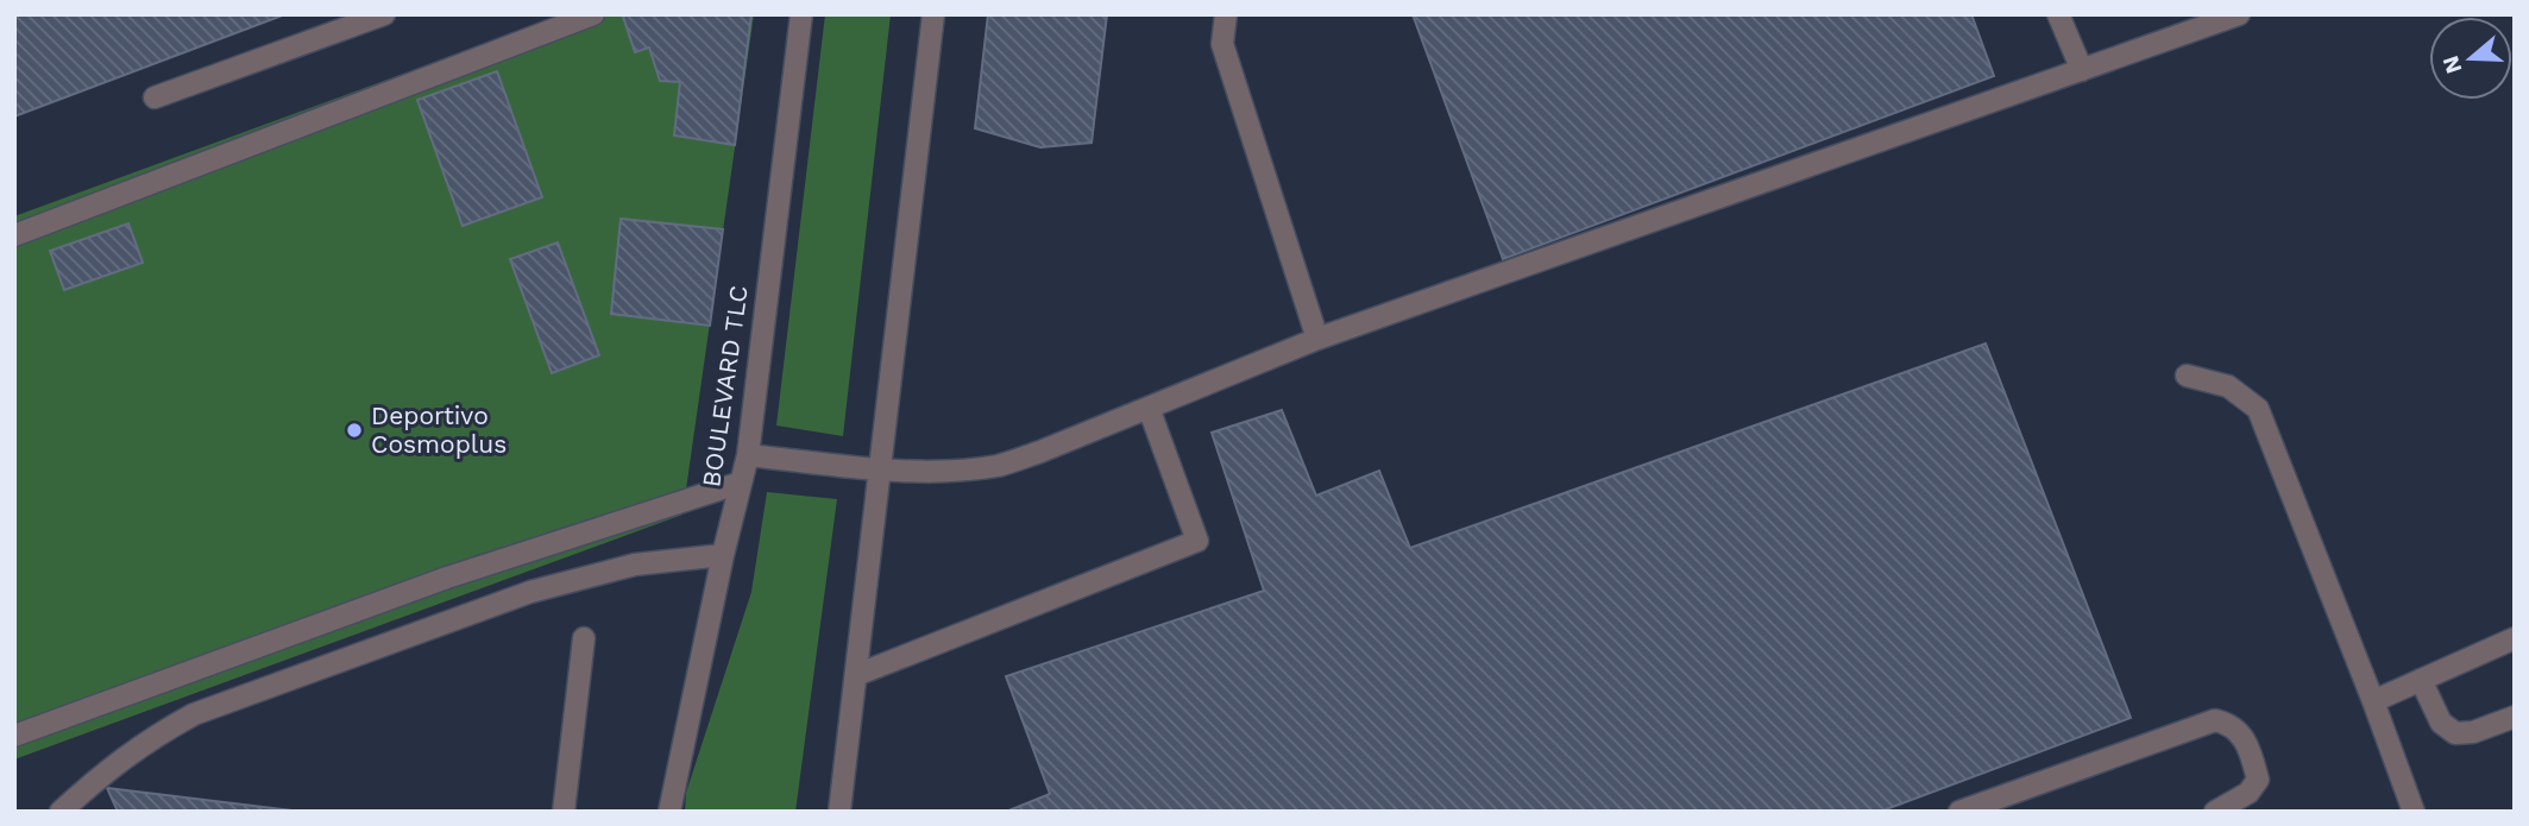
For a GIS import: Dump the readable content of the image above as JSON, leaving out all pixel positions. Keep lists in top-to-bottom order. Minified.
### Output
{"streets":{"street":["BOULEVARD TLC"]},"places":["Deportivo Cosmoplus"],"north":"left"}
